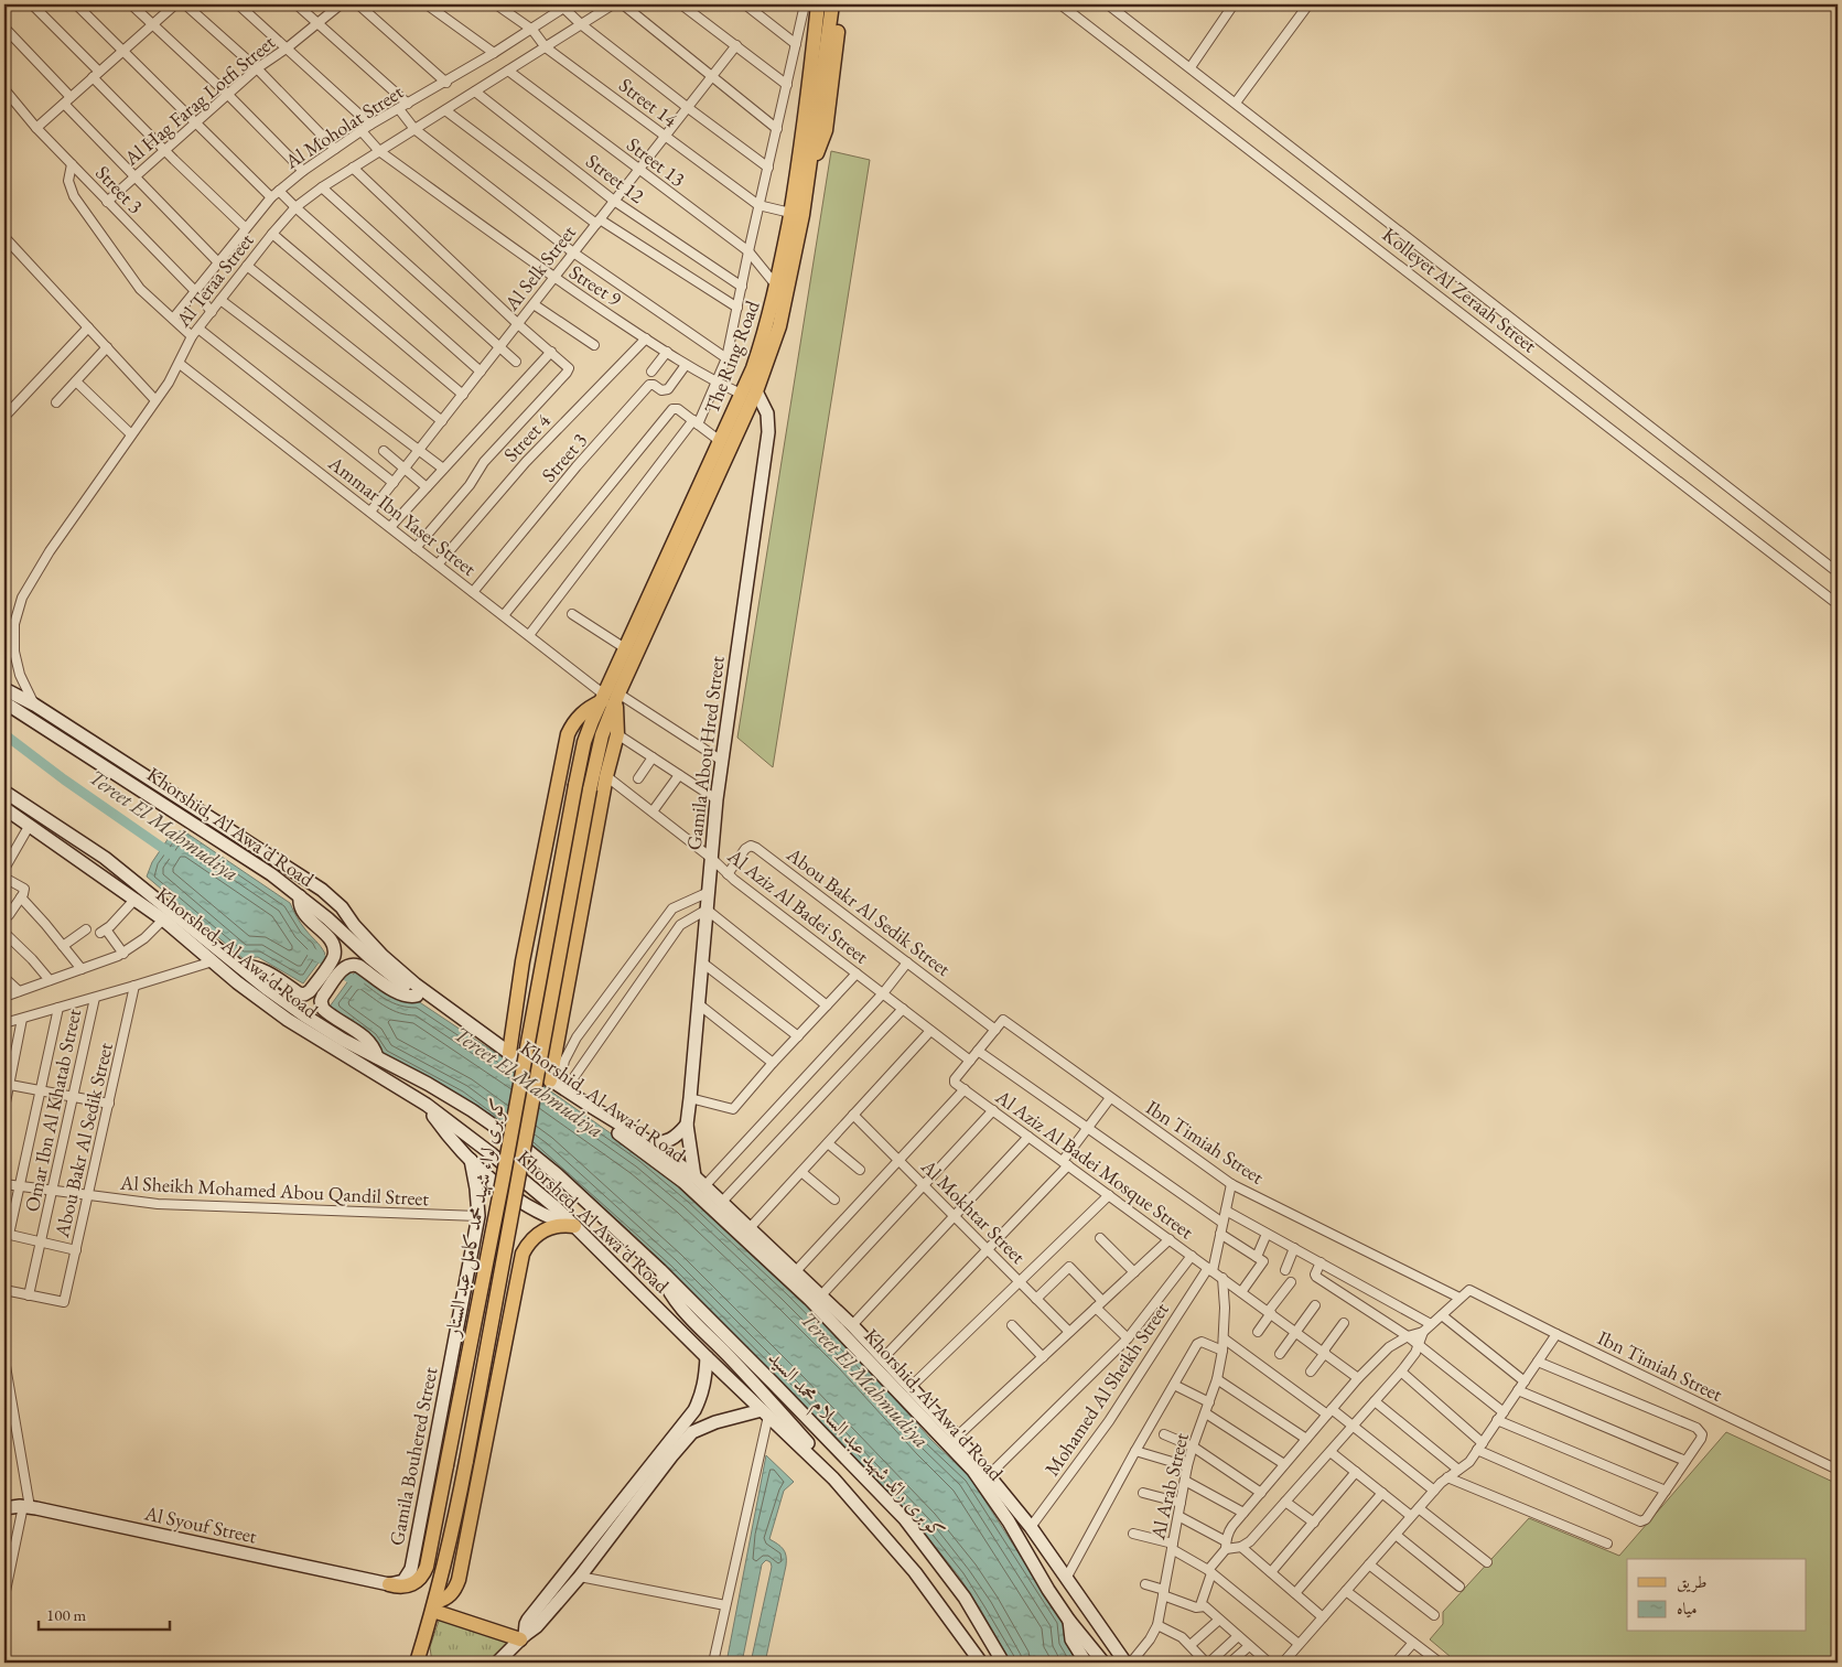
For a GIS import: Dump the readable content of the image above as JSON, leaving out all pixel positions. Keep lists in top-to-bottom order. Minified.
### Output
{"streets":{"main road":["The Ring Road","Gamila Abou Hred Street","Khorshid, Al Awa'd Road","Khorshed, Al Awa'd Road","كوبرى لواء شهيد محمد كامل عبد الستار","كوبرى رائد شهيد عبد السلام محمد السيد","Gamila Bouhered Street","Al Syouf Street"],"street":["Al Hag Farag Lotfi Street","Street 14","Al Moholat Street","Street 13","Street 12","Street 3","Al Selk Street","Al Teraa Street","Street 9","Kolleyet Al Zeraah Street","Street 4","Ammar Ibn Yaser Street","Al Aziz Al Badei Street","Abou Bakr Al Sedik Street","Omar Ibn Al Khatab Street","Ibn Timiah Street","Al Aziz Al Badei Mosque Street","Al Sheikh Mohamed Abou Qandil Street","Al Mokhtar Street","Mohamed Al Sheikh Street","Al Arab Street"]},"crossings":[["Al Hag Farag Lotfi Street","Street 3"],["Street 14","Al Moholat Street"],["Street 14","Al Selk Street"],["Street 14","Al Teraa Street"],["Street 14","The Ring Road"],["Al Moholat Street","Street 3"],["Al Moholat Street","Street 9"],["Street 13","Al Selk Street"],["Street 13","Al Teraa Street"],["Street 13","The Ring Road"],["Street 12","Al Selk Street"],["Street 12","Al Teraa Street"],["Street 3","Al Teraa Street"],["Street 3","Street 9"],["Street 3","Ammar Ibn Yaser Street"],["Al Selk Street","Street 9"],["Al Selk Street","Ammar Ibn Yaser Street"],["Al Teraa Street","Street 9"],["Al Teraa Street","Ammar Ibn Yaser Street"],["Street 9","The Ring Road"],["Street 9","Street 4"],["The Ring Road","Ammar Ibn Yaser Street"],["The Ring Road","Gamila Abou Hred Street"],["The Ring Road","كوبرى لواء شهيد محمد كامل عبد الستار"],["Street 4","Ammar Ibn Yaser Street"],["Ammar Ibn Yaser Street","Gamila Abou Hred Street"],["Ammar Ibn Yaser Street","كوبرى لواء شهيد محمد كامل عبد الستار"],["Gamila Abou Hred Street","Al Aziz Al Badei Street"],["Al Aziz Al Badei Street","Abou Bakr Al Sedik Street"],["Al Aziz Al Badei Street","Al Aziz Al Badei Mosque Street"],["Abou Bakr Al Sedik Street","Omar Ibn Al Khatab Street"],["Abou Bakr Al Sedik Street","Ibn Timiah Street"],["Abou Bakr Al Sedik Street","Al Sheikh Mohamed Abou Qandil Street"],["Khorshed, Al Awa'd Road","كوبرى رائد شهيد عبد السلام محمد السيد"],["Omar Ibn Al Khatab Street","Al Sheikh Mohamed Abou Qandil Street"],["Al Aziz Al Badei Mosque Street","Mohamed Al Sheikh Street"],["Al Aziz Al Badei Mosque Street","Al Arab Street"],["Al Sheikh Mohamed Abou Qandil Street","Gamila Bouhered Street"],["كوبرى لواء شهيد محمد كامل عبد الستار","Gamila Bouhered Street"],["كوبرى لواء شهيد محمد كامل عبد الستار","Al Syouf Street"],["Gamila Bouhered Street","Al Syouf Street"]],"water":["Tereet El Mahmudiya"],"legend":["طريق","مياه"],"scale_bar":"100 m"}
